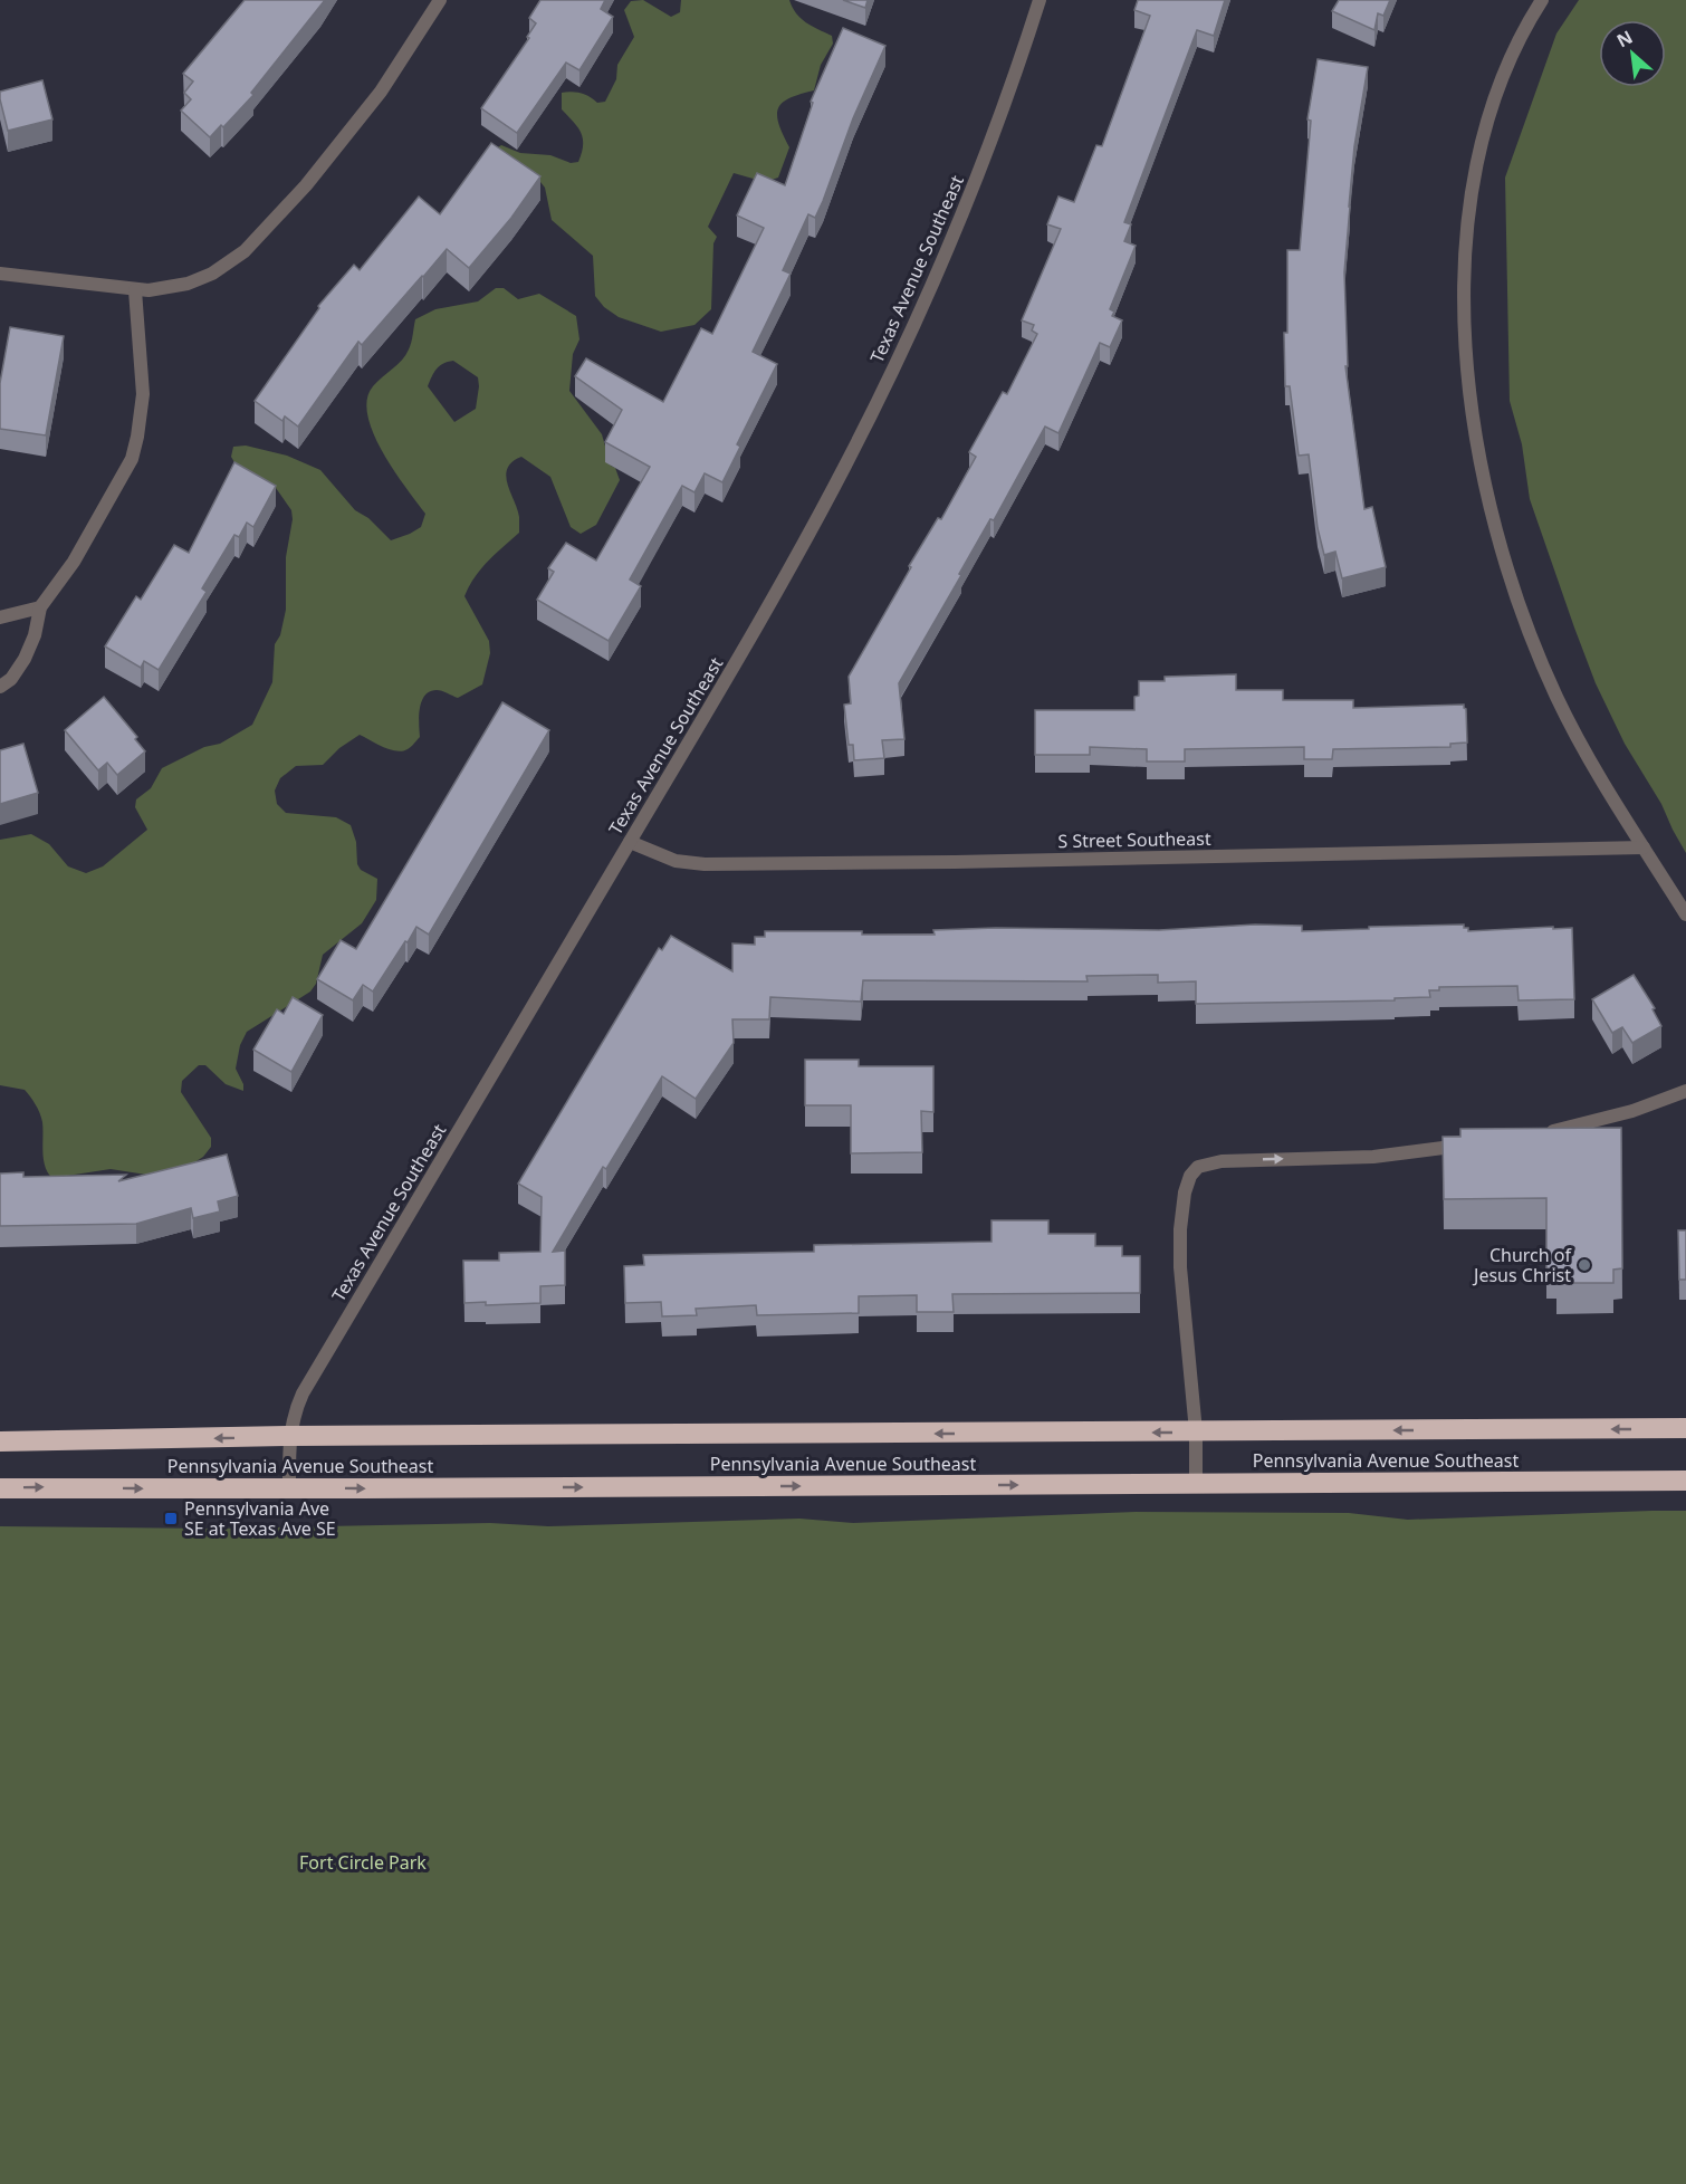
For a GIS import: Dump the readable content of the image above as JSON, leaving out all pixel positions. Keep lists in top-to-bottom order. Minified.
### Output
{"streets":{"highway":["Pennsylvania Avenue Southeast"],"street":["Texas Avenue Southeast","S Street Southeast"]},"crossings":[["Texas Avenue Southeast","S Street Southeast"],["Texas Avenue Southeast","Pennsylvania Avenue Southeast"]],"parks":["Fort Circle Park"],"places":{"other":["Church of Jesus Christ"],"transit":["Pennsylvania Ave SE at Texas Ave SE"]},"north":"top left"}
